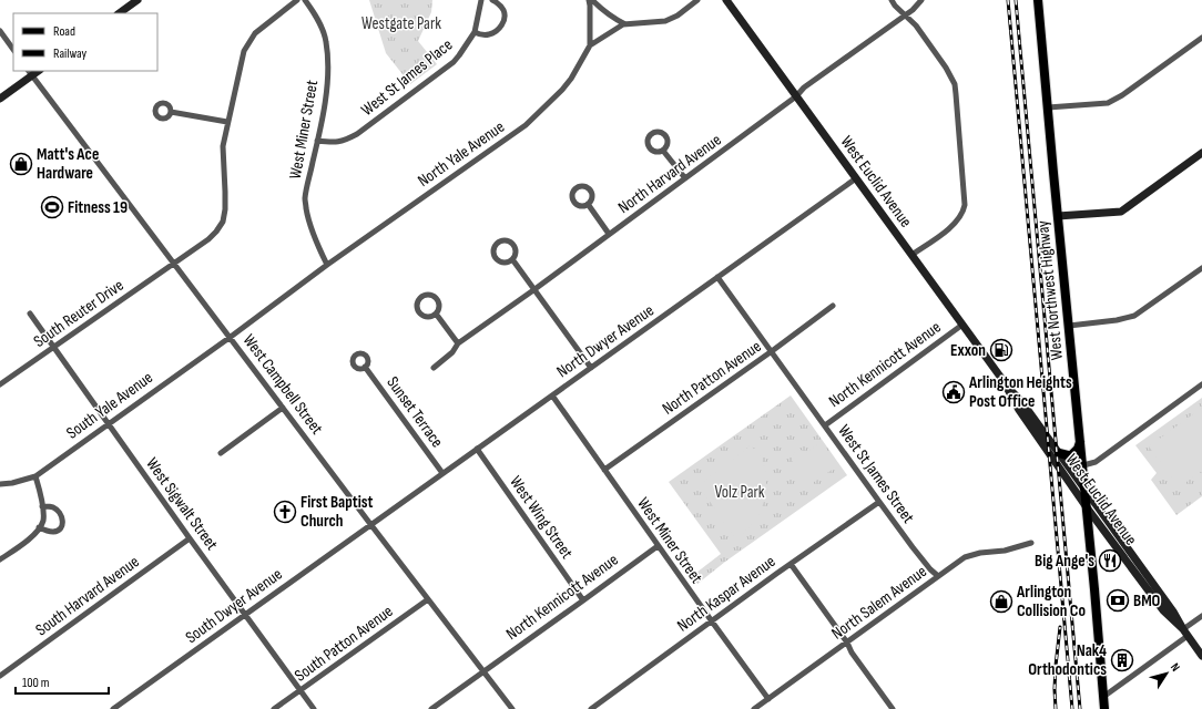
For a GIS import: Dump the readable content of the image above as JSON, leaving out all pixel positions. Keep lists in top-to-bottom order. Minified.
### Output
{"streets":{"main road":["West Euclid Avenue","West Northwest Highway"],"street":["West St James Place","West Miner Street","North Yale Avenue","North Harvard Avenue","South Reuter Drive","North Dwyer Avenue","North Kennicott Avenue","North Patton Avenue","West Campbell Street","South Yale Avenue","Sunset Terrace","West St James Street","West Sigwalt Street","West Wing Street","North Kaspar Avenue","South Harvard Avenue","North Salem Avenue","South Dwyer Avenue","South Patton Avenue"]},"crossings":[["West St James Place","West Miner Street"],["West Miner Street","North Yale Avenue"],["West Miner Street","North Dwyer Avenue"],["West Miner Street","North Kennicott Avenue"],["West Miner Street","North Patton Avenue"],["West Miner Street","North Kaspar Avenue"],["West Miner Street","North Salem Avenue"],["North Yale Avenue","West Campbell Street"],["North Yale Avenue","South Yale Avenue"],["North Harvard Avenue","West Euclid Avenue"],["West Euclid Avenue","West Northwest Highway"],["West Euclid Avenue","North Dwyer Avenue"],["West Euclid Avenue","North Kennicott Avenue"],["South Reuter Drive","West Campbell Street"],["South Reuter Drive","West Sigwalt Street"],["North Dwyer Avenue","West Campbell Street"],["North Dwyer Avenue","Sunset Terrace"],["North Dwyer Avenue","West St James Street"],["North Dwyer Avenue","West Wing Street"],["North Dwyer Avenue","South Dwyer Avenue"],["North Kennicott Avenue","West Campbell Street"],["North Kennicott Avenue","West St James Street"],["North Kennicott Avenue","West Wing Street"],["North Patton Avenue","West St James Street"],["West Campbell Street","South Yale Avenue"],["West Campbell Street","South Dwyer Avenue"],["West Campbell Street","South Patton Avenue"],["South Yale Avenue","West Sigwalt Street"],["West St James Street","North Kaspar Avenue"],["West St James Street","North Salem Avenue"],["West Sigwalt Street","South Harvard Avenue"],["West Sigwalt Street","South Dwyer Avenue"],["West Sigwalt Street","South Patton Avenue"]],"parks":["Westgate Park","Volz Park"],"places":{"shop":["Matt's Ace Hardware","Arlington Collision Co"],"sports":["Fitness 19"],"fuel station":["Exxon"],"public building":["Arlington Heights Post Office"],"church":["First Baptist Church"],"restaurant":["Big Ange's"],"bank":["BMO"],"building":["Nak4 Orthodontics"]},"legend":["Road","Railway"],"scale_bar":"100 m","north":"top right"}
